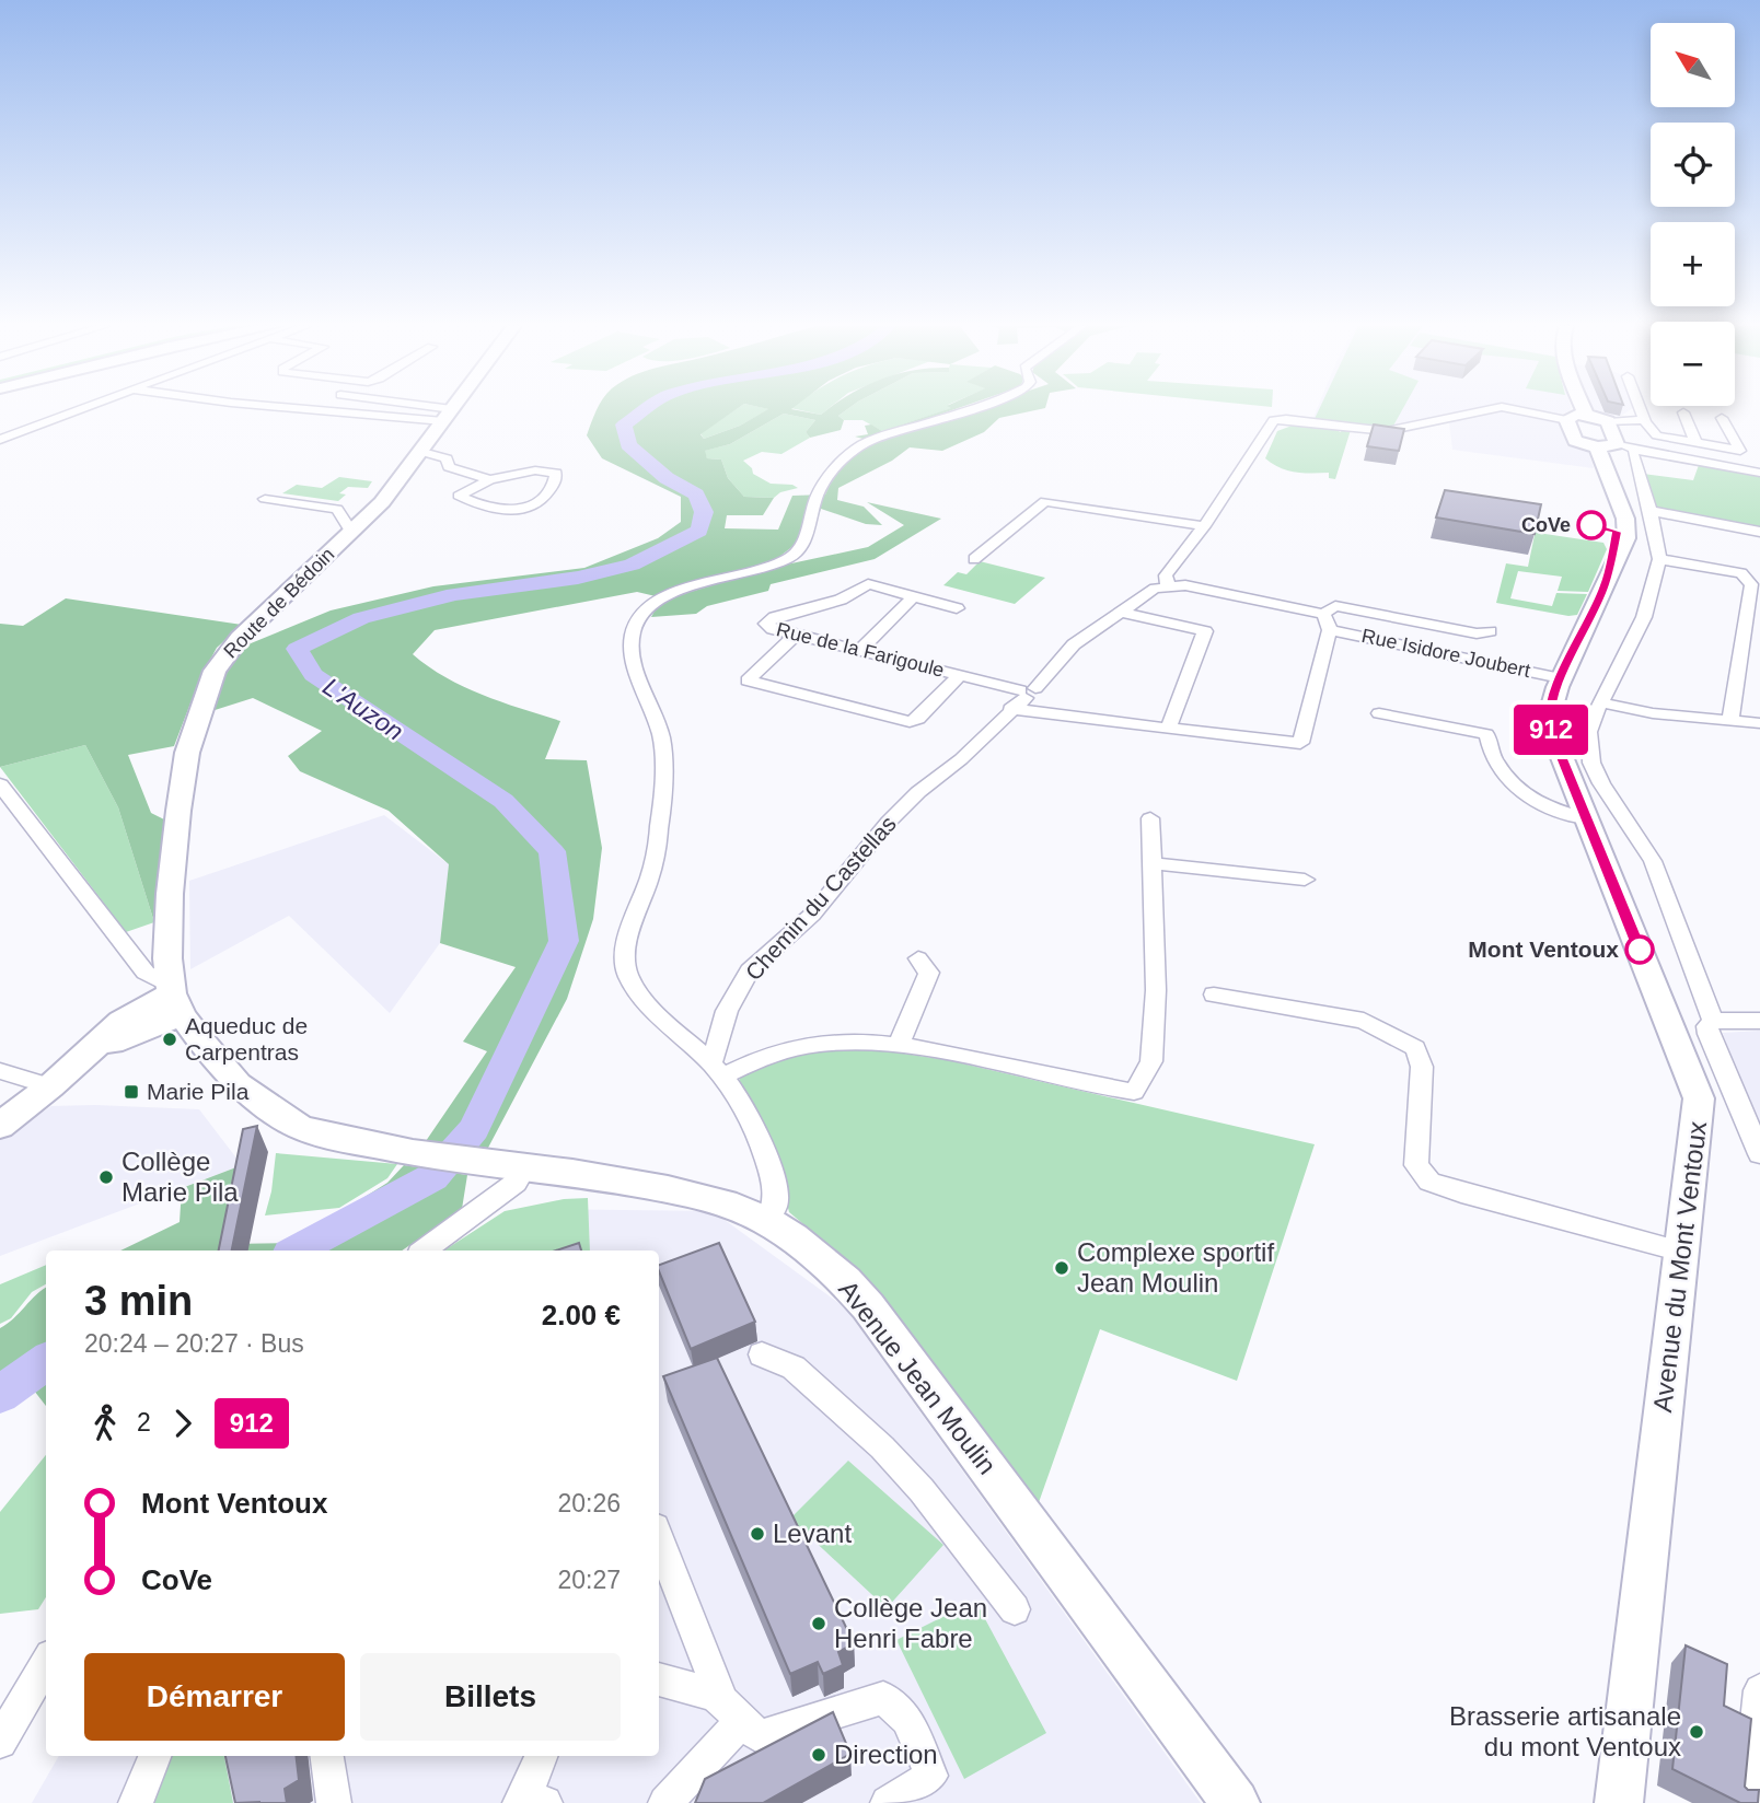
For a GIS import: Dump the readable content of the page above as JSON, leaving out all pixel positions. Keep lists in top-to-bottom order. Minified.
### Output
{"streets":{"main road":["Route de Bédoin","Avenue du Mont Ventoux","Avenue Jean Moulin"],"street":["Rue de la Farigoule","Rue Isidore Joubert","Chemin du Castellas"]},"crossings":[["Route de Bédoin","Avenue Jean Moulin"],["Rue de la Farigoule","Rue Isidore Joubert"],["Rue de la Farigoule","Chemin du Castellas"],["Rue Isidore Joubert","Avenue du Mont Ventoux"]],"water":["L'Auzon"],"places":{"other":["CoVe","Mont Ventoux","Aqueduc de Carpentras","Collège Marie Pila","Complexe sportif Jean Moulin","Levant","Collège Jean Henri Fabre","Brasserie artisanale du mont Ventoux","Direction"],"transit":["Marie Pila"]},"lines":["bus line 912"],"north":"top left","page":{"on_map":"912","map_buttons":["+","−"],"heading":["3 min","20:24 – 20:27 · Bus","2.00 €"],"legs":["2","912"],"list":[{"name":"Mont Ventoux","value":"20:26"},{"name":"CoVe","value":"20:27"}],"buttons":["Démarrer","Billets"]}}
